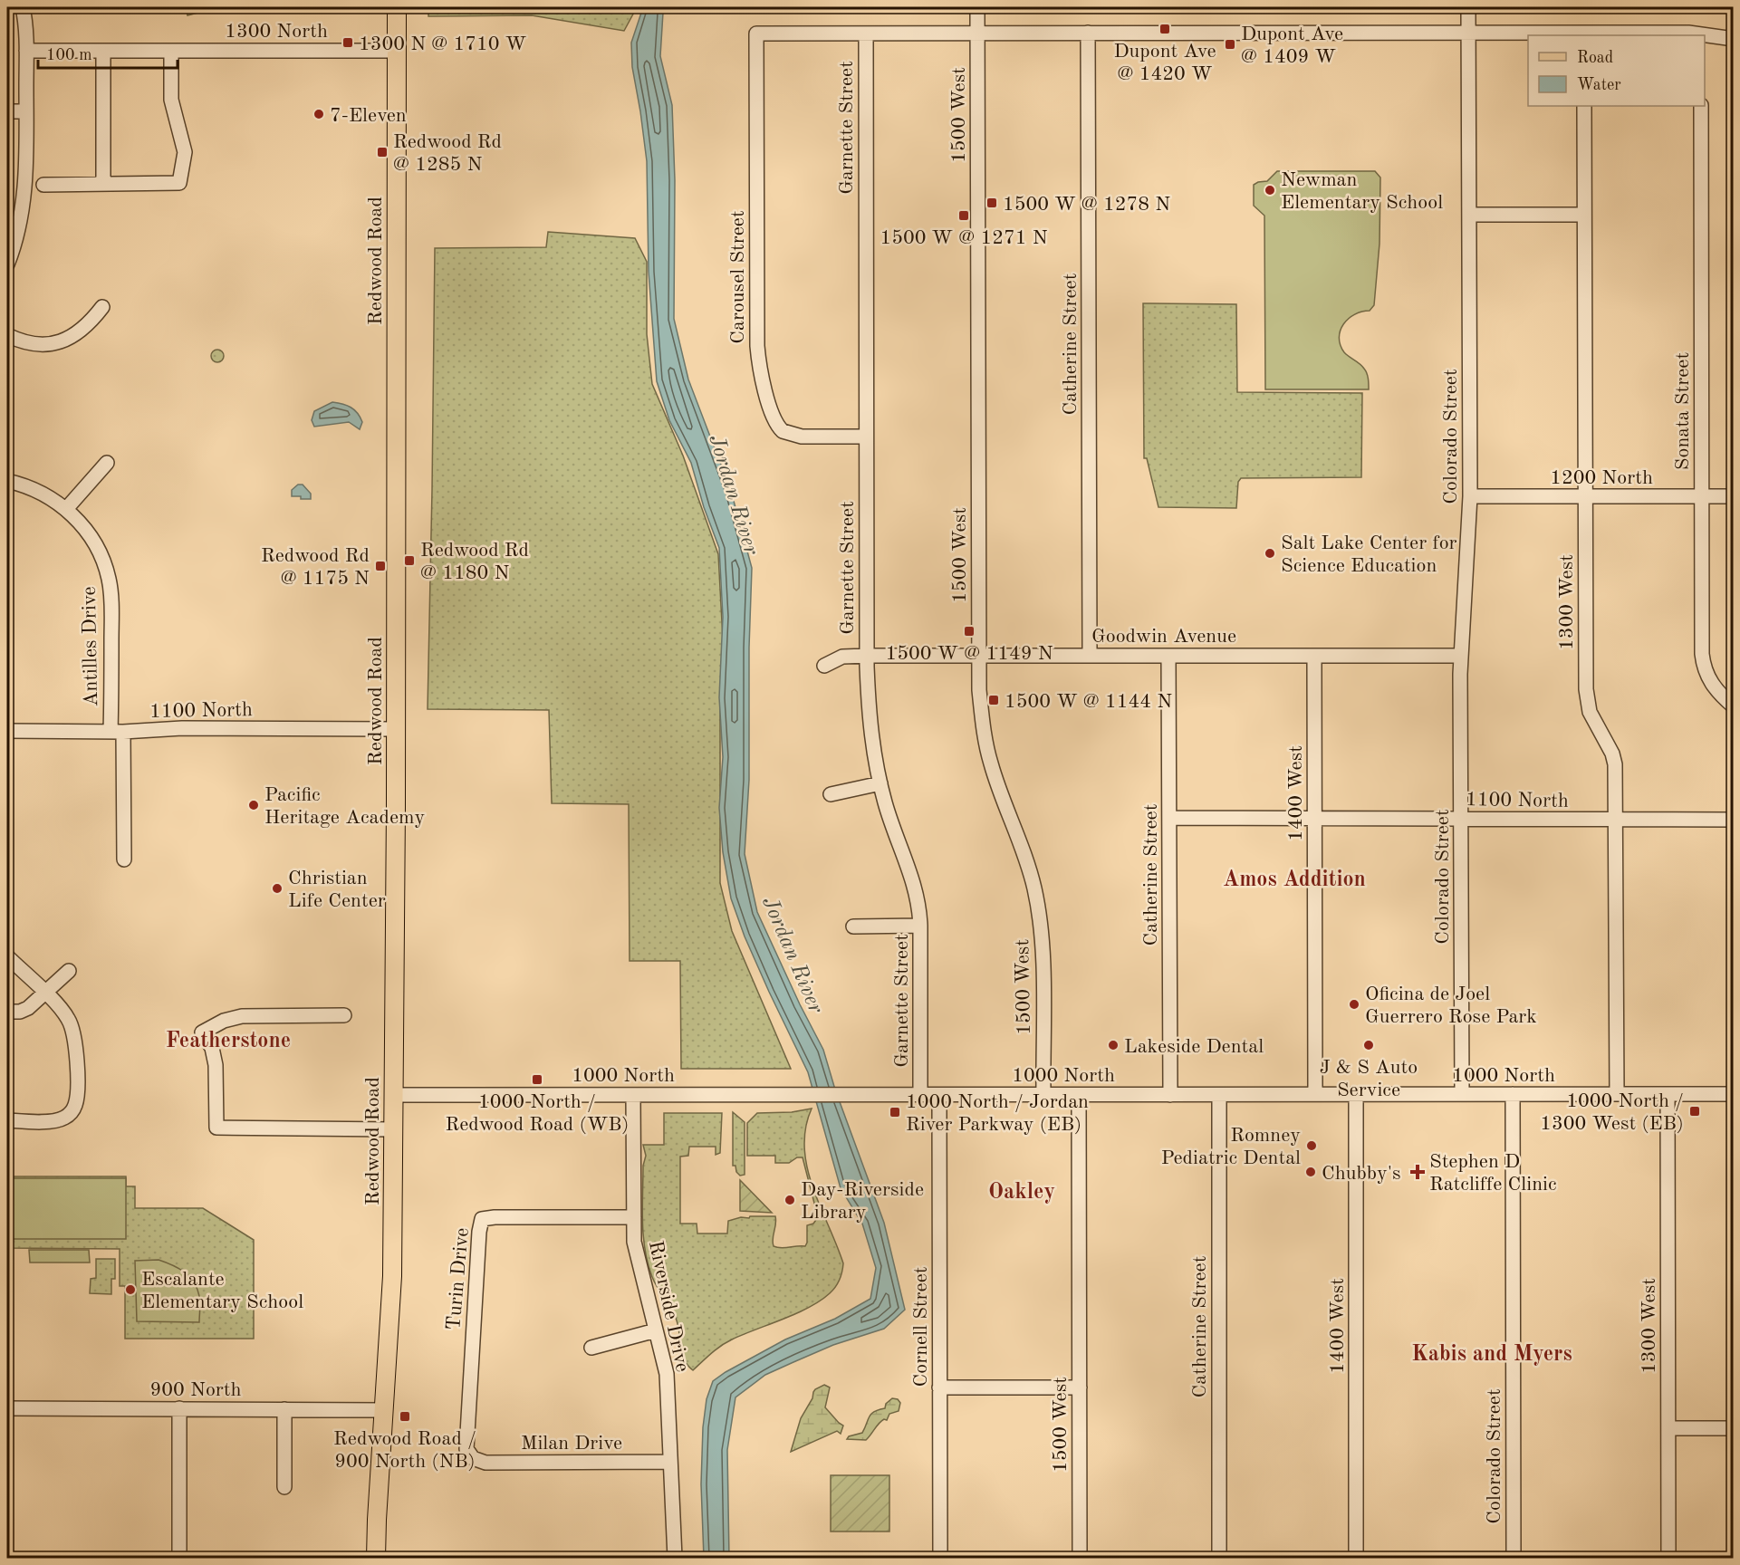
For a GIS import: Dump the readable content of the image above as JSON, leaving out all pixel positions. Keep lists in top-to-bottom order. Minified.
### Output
{"streets":{"main road":["Redwood Road"],"street":["1300 North","1500 West","Garnette Street","Carousel Street","Catherine Street","Sonata Street","Colorado Street","1200 North","1300 West","Goodwin Avenue","Antilles Drive","1100 North","1400 West","1000 North","Turin Drive","Riverside Drive","Cornell Street","900 North","Milan Drive"]},"crossings":[["1300 North","Redwood Road"],["1500 West","Goodwin Avenue"],["1500 West","1000 North"],["Garnette Street","Carousel Street"],["Garnette Street","Goodwin Avenue"],["Garnette Street","1000 North"],["Redwood Road","1100 North"],["Redwood Road","1000 North"],["Redwood Road","900 North"],["Catherine Street","Goodwin Avenue"],["Catherine Street","1100 North"],["Catherine Street","1000 North"],["Sonata Street","1200 North"],["Colorado Street","1200 North"],["Colorado Street","Goodwin Avenue"],["Colorado Street","1100 North"],["Colorado Street","1000 North"],["1200 North","1300 West"],["1300 West","1100 North"],["1300 West","1000 North"],["Goodwin Avenue","1400 West"],["Antilles Drive","1100 North"],["1100 North","1400 West"],["1400 West","1000 North"],["1000 North","Riverside Drive"],["1000 North","Cornell Street"],["Turin Drive","Riverside Drive"],["Turin Drive","Milan Drive"],["Riverside Drive","Milan Drive"]],"districts":["Amos Addition","Featherstone","Oakley","Kabis and Myers"],"water":["Jordan River"],"places":{"transit":["Dupont Ave @ 1420 W","1300 N @ 1710 W","Dupont Ave @ 1409 W","Redwood Rd @ 1285 N","1500 W @ 1278 N","1500 W @ 1271 N","Redwood Rd @ 1180 N","Redwood Rd @ 1175 N","1500 W @ 1149 N","1500 W @ 1144 N","1000 North / Redwood Road (WB)","1000 North / 1300 West (EB)","1000 North / Jordan River Parkway (EB)","Redwood Road / 900 North (NB)"],"other":["7-Eleven","Newman Elementary School","Salt Lake Center for Science Education","Pacific Heritage Academy","Christian Life Center","Oficina de Joel Guerrero Rose Park","Lakeside Dental","J & S Auto Service","Romney Pediatric Dental","Chubby's","Day-Riverside Library","Escalante Elementary School"],"health":["Stephen D Ratcliffe Clinic"]},"legend":["Road","Water"],"scale_bar":"100 m"}
